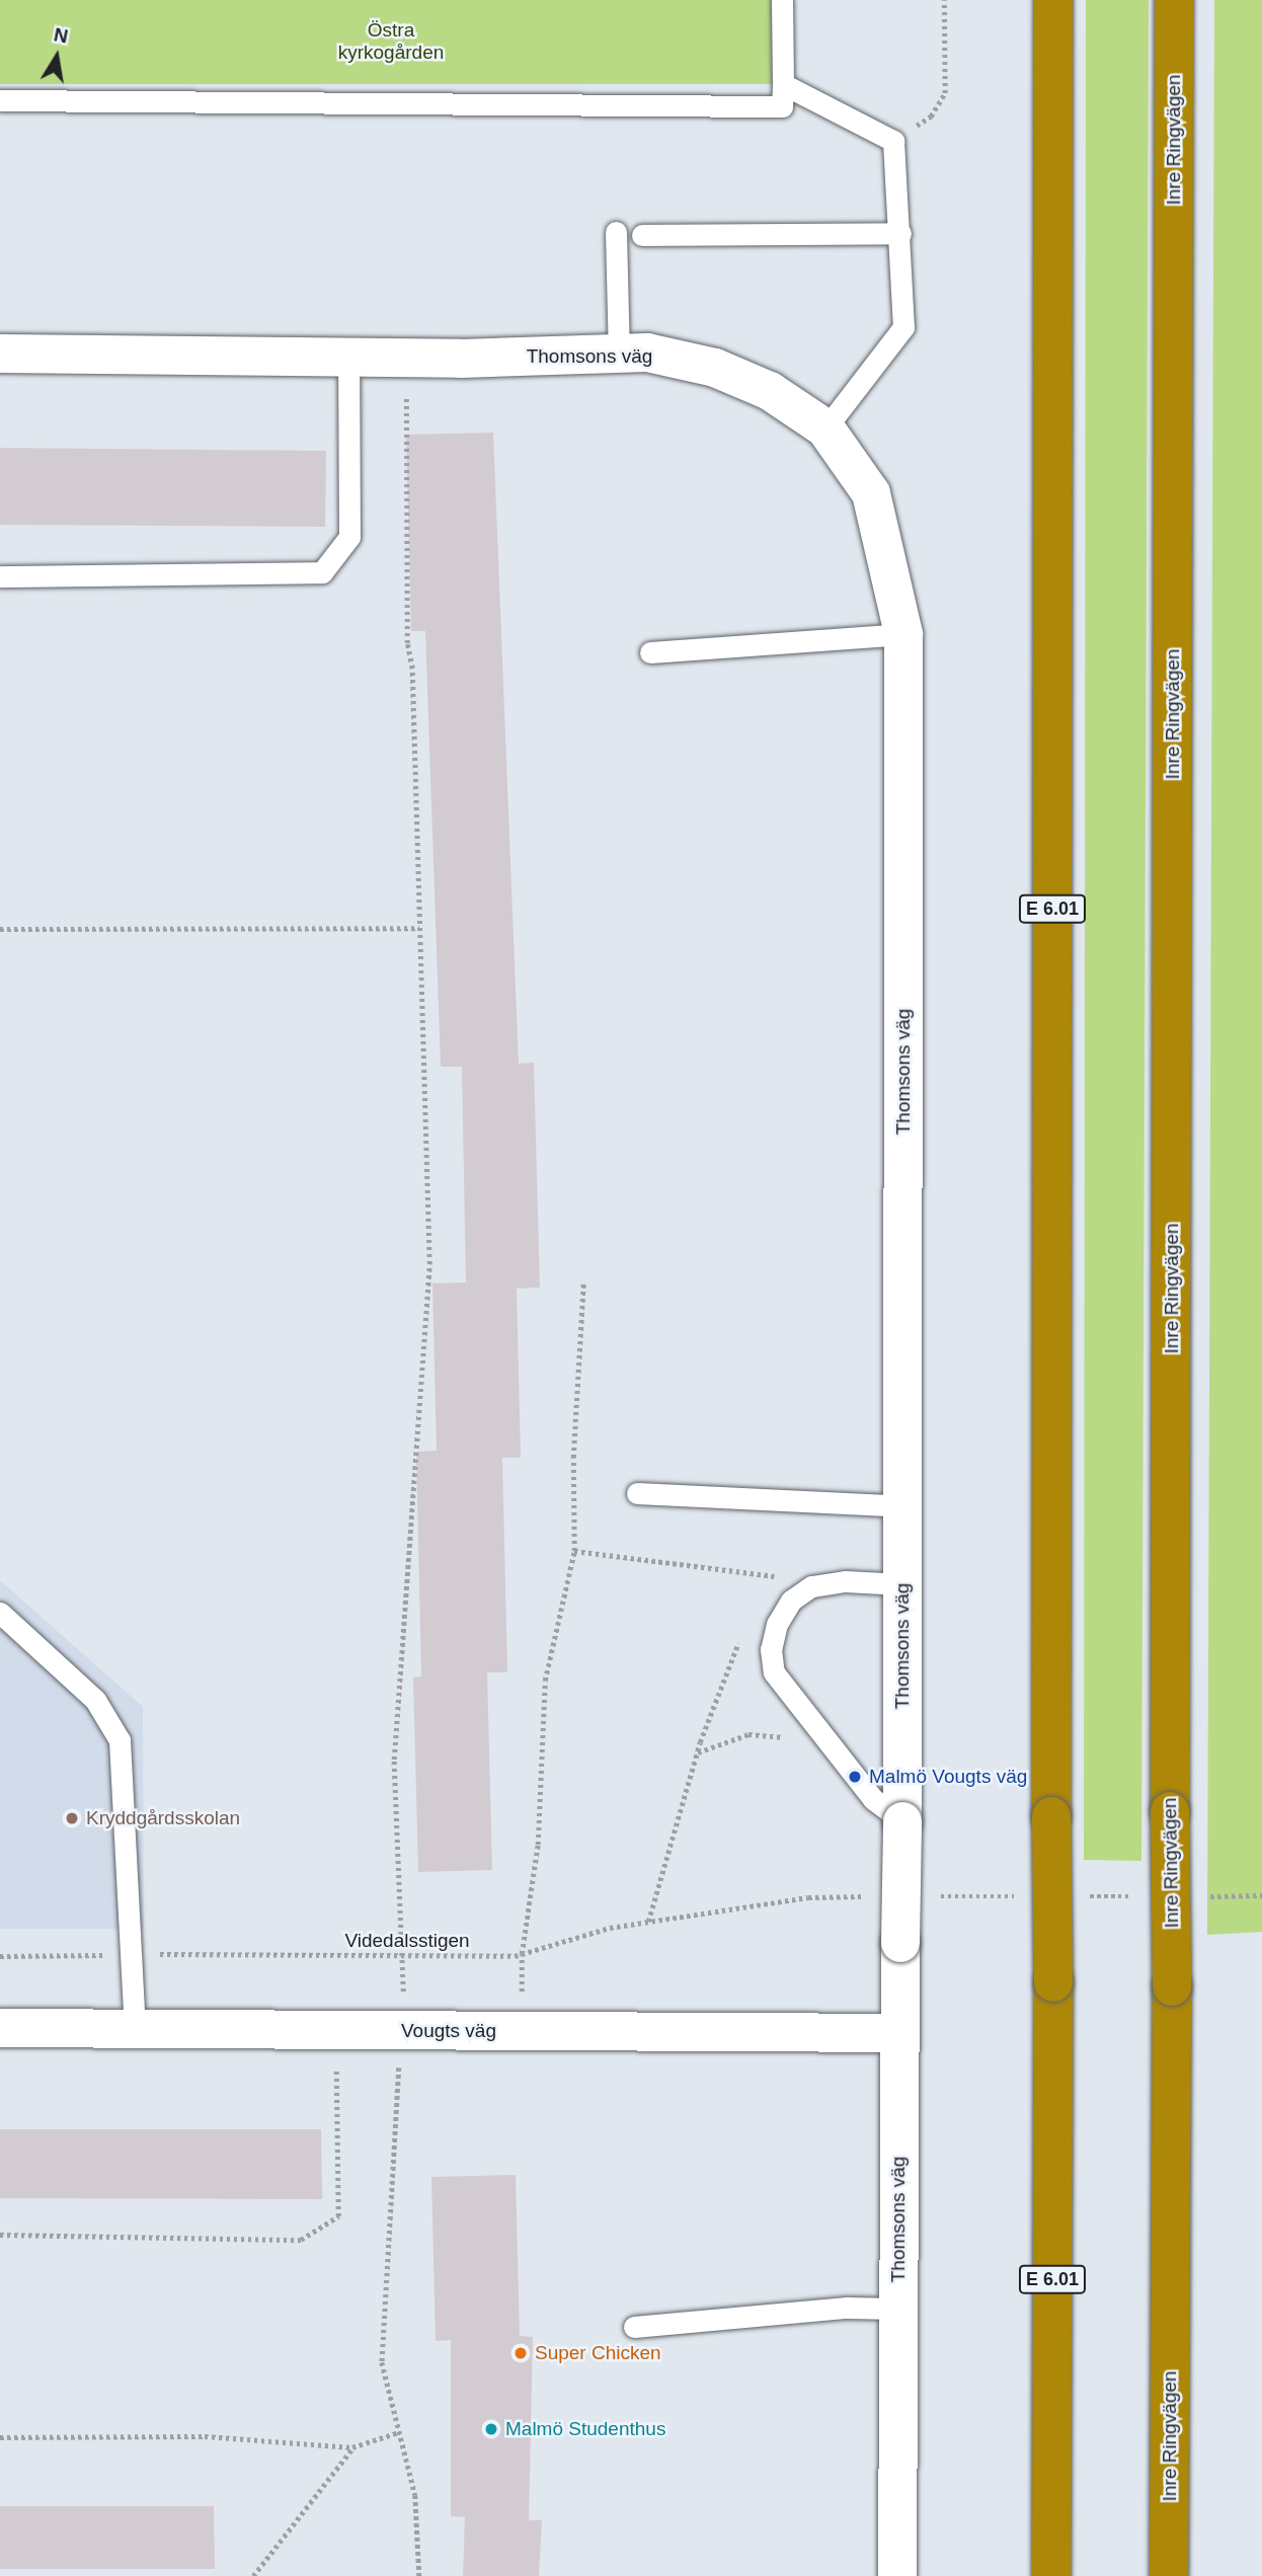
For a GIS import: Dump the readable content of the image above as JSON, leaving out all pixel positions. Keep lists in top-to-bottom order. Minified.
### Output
{"streets":{"highway":["Inre Ringvägen","E 6.01"],"street":["Thomsons väg","Vougts väg"],"path":["Videdalsstigen"]},"crossings":[["Thomsons väg","Vougts väg"]],"parks":["Östra kyrkogården"],"places":["Malmö Vougts väg","Kryddgårdsskolan","Super Chicken","Malmö Studenthus"],"north":"top"}
